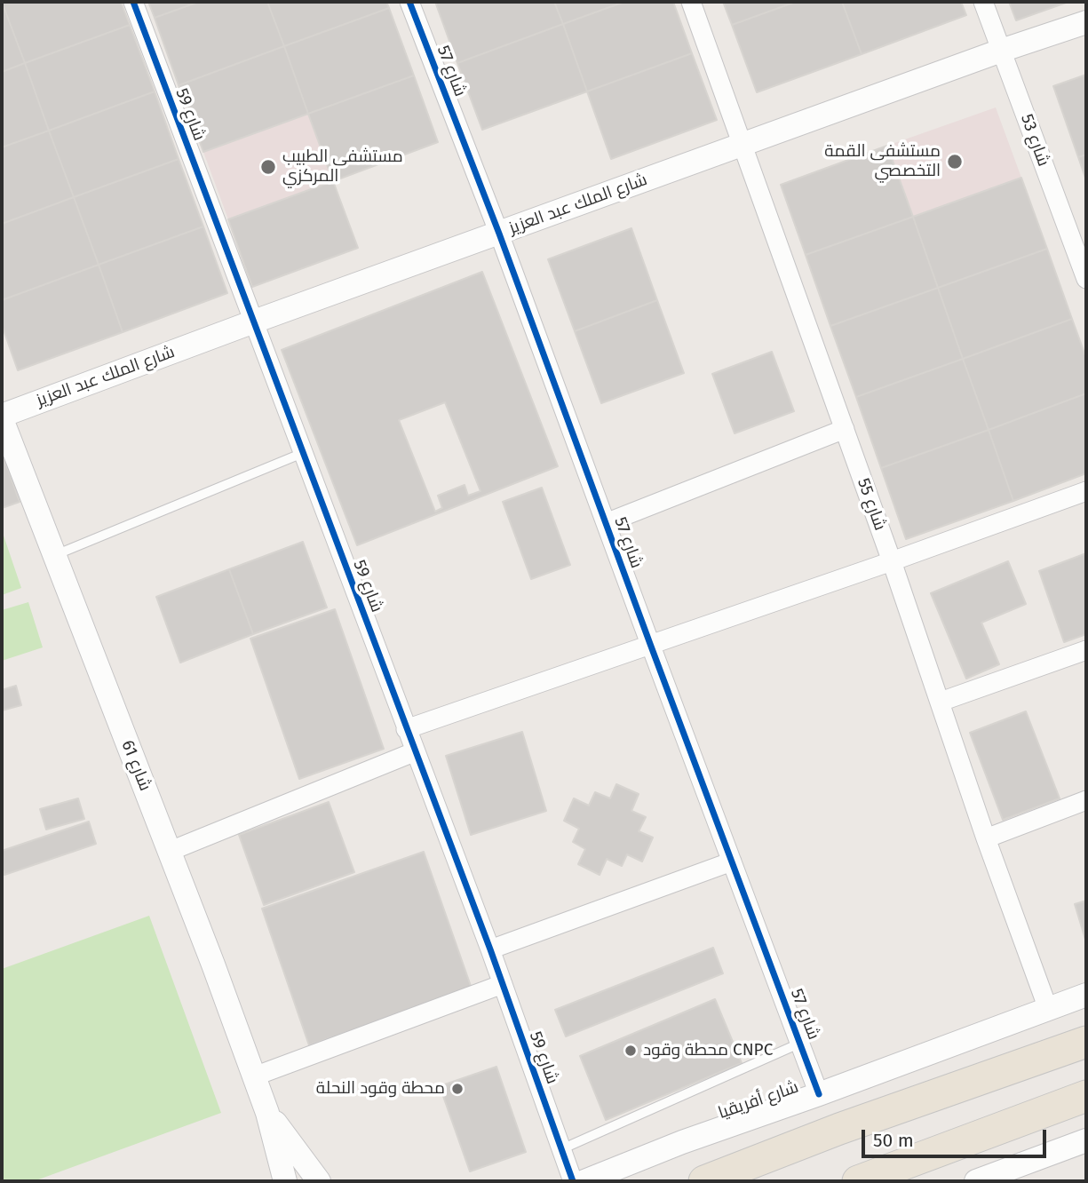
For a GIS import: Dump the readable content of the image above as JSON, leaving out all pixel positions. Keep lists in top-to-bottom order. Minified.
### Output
{"streets":{"street":["شارع 57","شارع 59","شارع 53","شارع الملك عبد العزيز","شارع 55","شارع 61","شارع أفريقيا"]},"crossings":[["شارع 57","شارع الملك عبد العزيز"],["شارع 57","شارع أفريقيا"],["شارع 59","شارع الملك عبد العزيز"],["شارع 53","شارع الملك عبد العزيز"],["شارع الملك عبد العزيز","شارع 55"],["شارع الملك عبد العزيز","شارع 61"],["شارع 55","شارع أفريقيا"]],"places":["مستشفى القمة التخصصي","مستشفى الطبيب المركزي","محطة وقود CNPC","محطة وقود النحلة"],"scale_bar":"50 m"}
